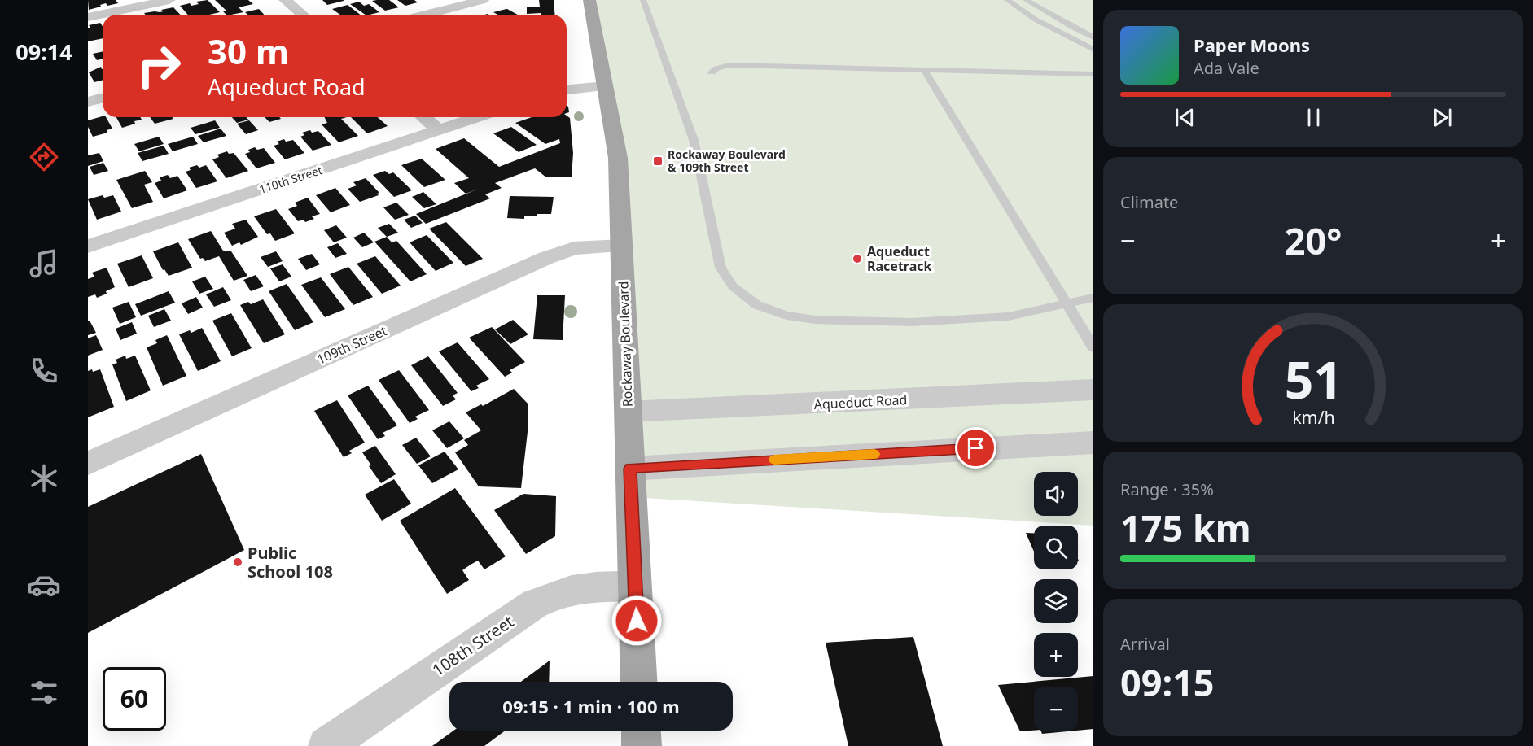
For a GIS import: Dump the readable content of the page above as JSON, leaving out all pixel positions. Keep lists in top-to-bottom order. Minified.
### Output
{"streets":{"main road":["Rockaway Boulevard"],"street":["110th Street","109th Street","Aqueduct Road","108th Street"]},"crossings":[["Rockaway Boulevard","109th Street"],["Rockaway Boulevard","Aqueduct Road"],["Rockaway Boulevard","108th Street"]],"places":{"transit":["Rockaway Boulevard & 109th Street"],"other":["Aqueduct Racetrack","Public School 108"]},"page":{"tabs":"09:14","turn":["30 m","Aqueduct Road"],"song":["Paper Moons","Ada Vale"],"tile":["Climate",["Range · 35%","175 km"],["Arrival","09:15"]],"heat":["−","20°","+"],"map_buttons":["+","−"],"limit":"60","trip":"09:15 · 1 min · 100 m","gauge":["51","km/h"]}}
